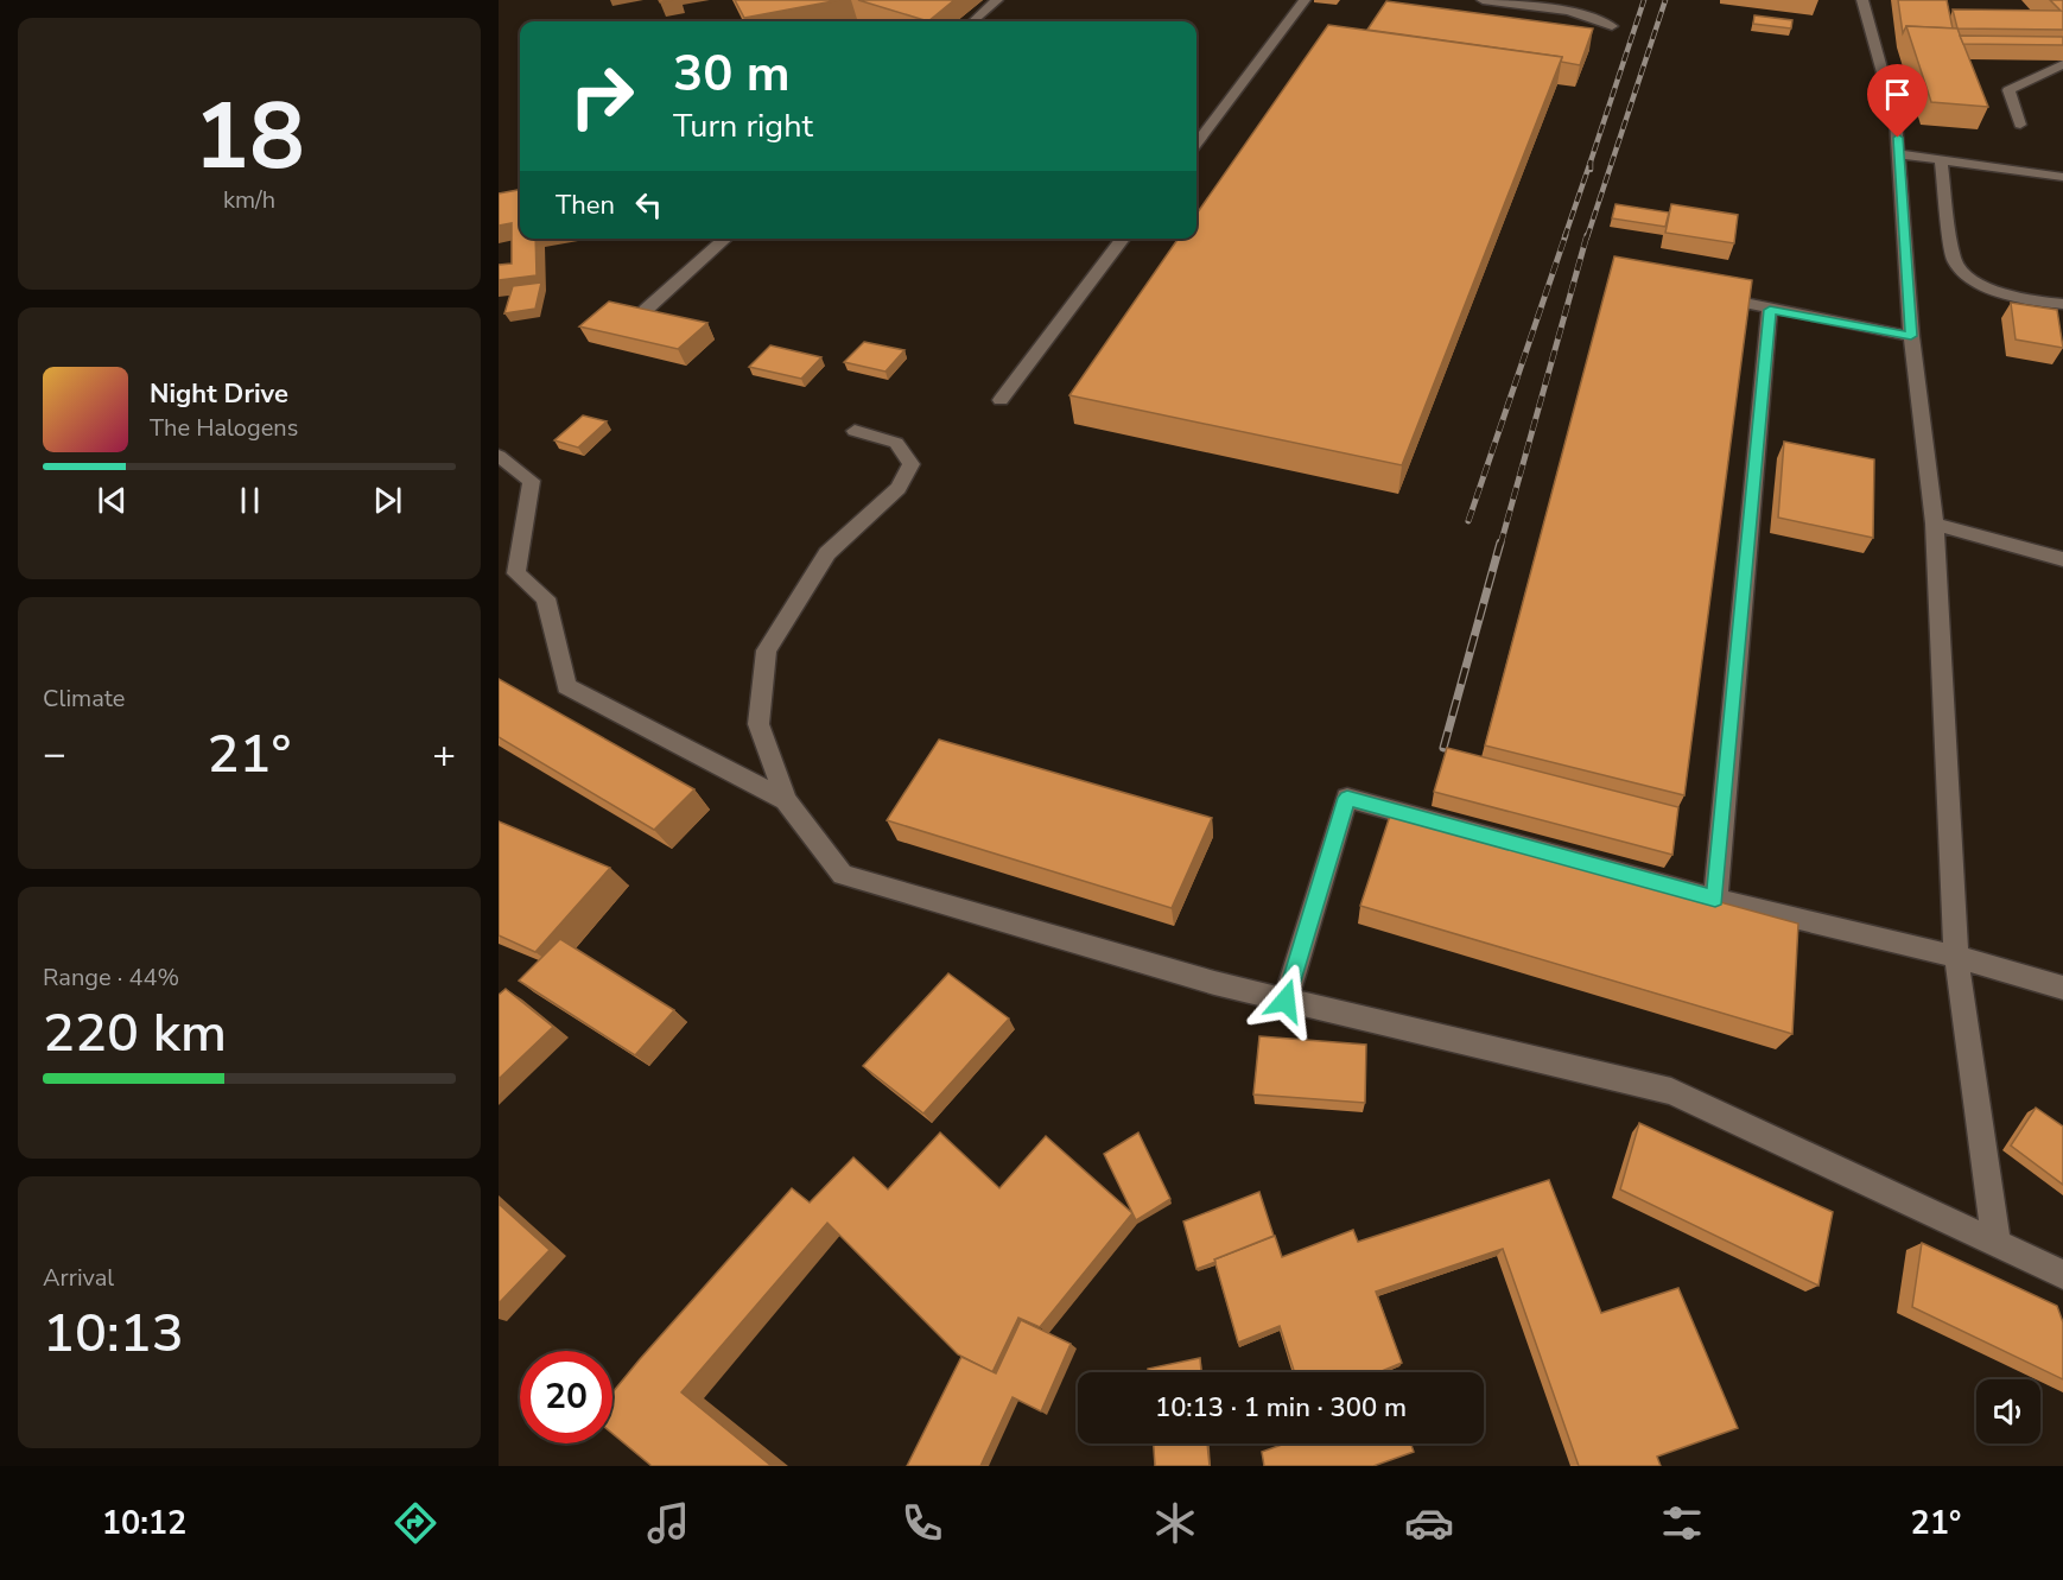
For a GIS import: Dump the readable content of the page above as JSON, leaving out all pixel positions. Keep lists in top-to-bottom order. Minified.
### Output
{"page":{"tile":[["18","km/h"],"Climate",["Range · 44%","220 km"],["Arrival","10:13"]],"turn":["30 m","Turn right"],"then":"Then","song":["Night Drive","The Halogens"],"heat":["−","21°","+"],"limit":"20","trip":"10:13 · 1 min · 300 m","tabs":["10:12","21°"]}}
